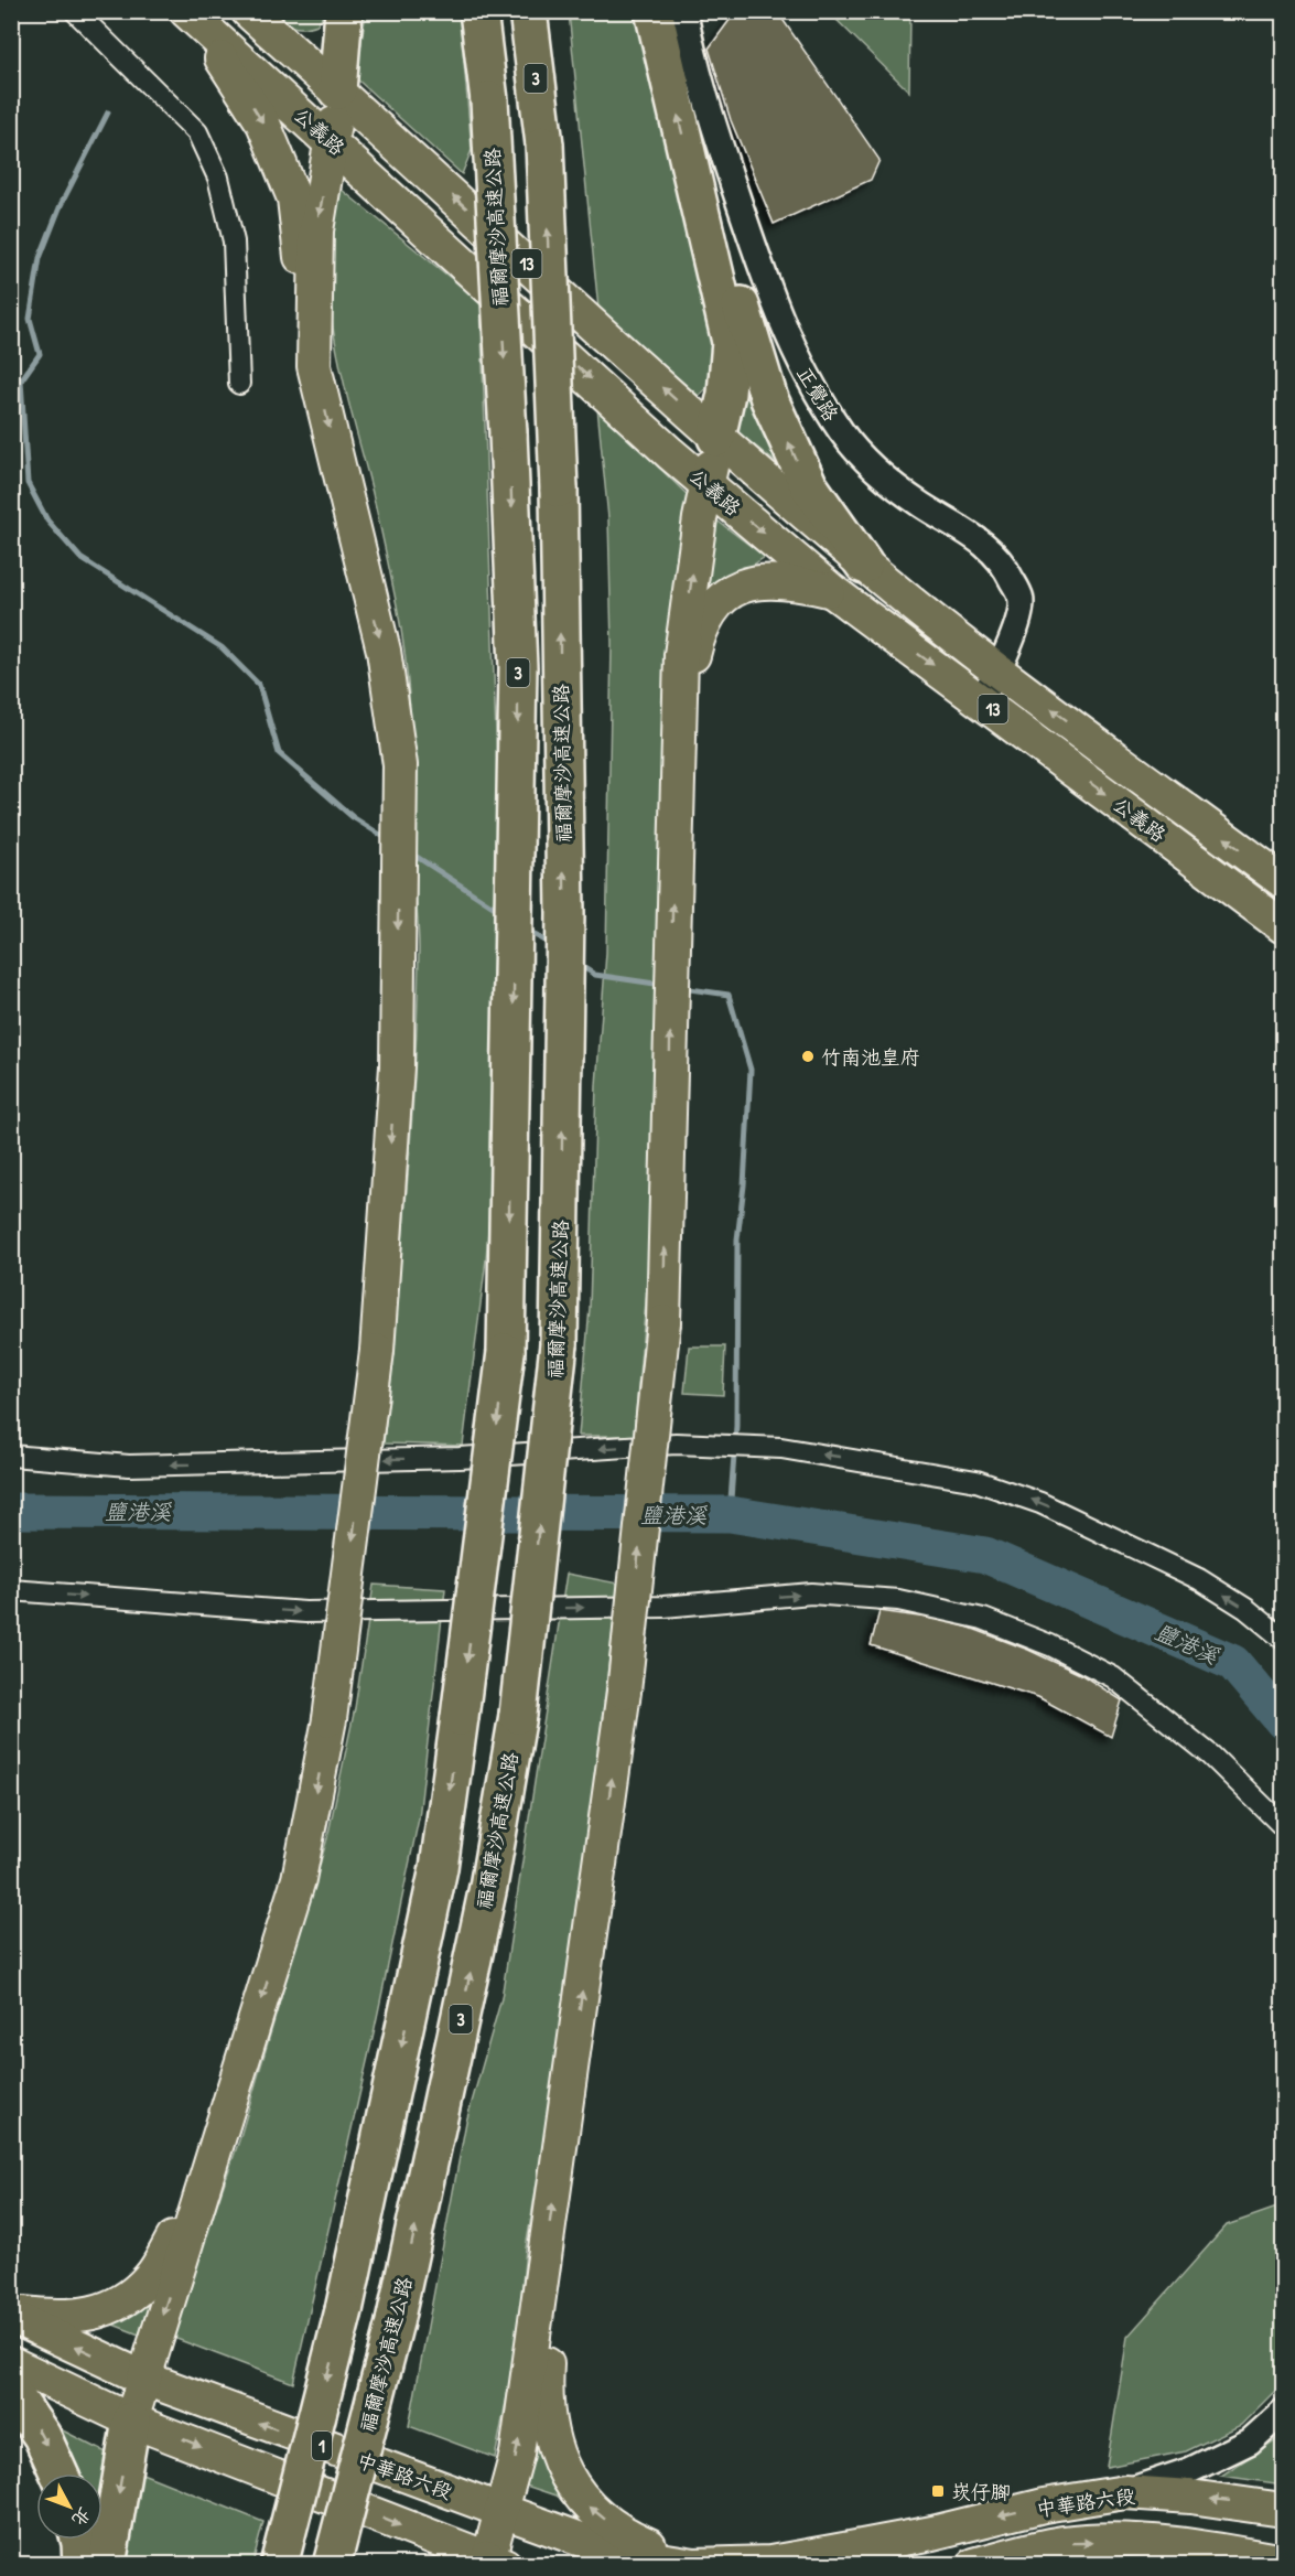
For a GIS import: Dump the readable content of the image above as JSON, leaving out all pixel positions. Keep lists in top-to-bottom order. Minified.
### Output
{"streets":{"highway":["3","福爾摩沙高速公路"],"main road":["公義路","13","1","中華路六段"],"street":["正覺路"]},"crossings":[["公義路","正覺路"]],"water":["鹽港溪"],"places":{"other":["竹南池皇府"],"transit":["崁仔腳"]},"north":"bottom right"}
